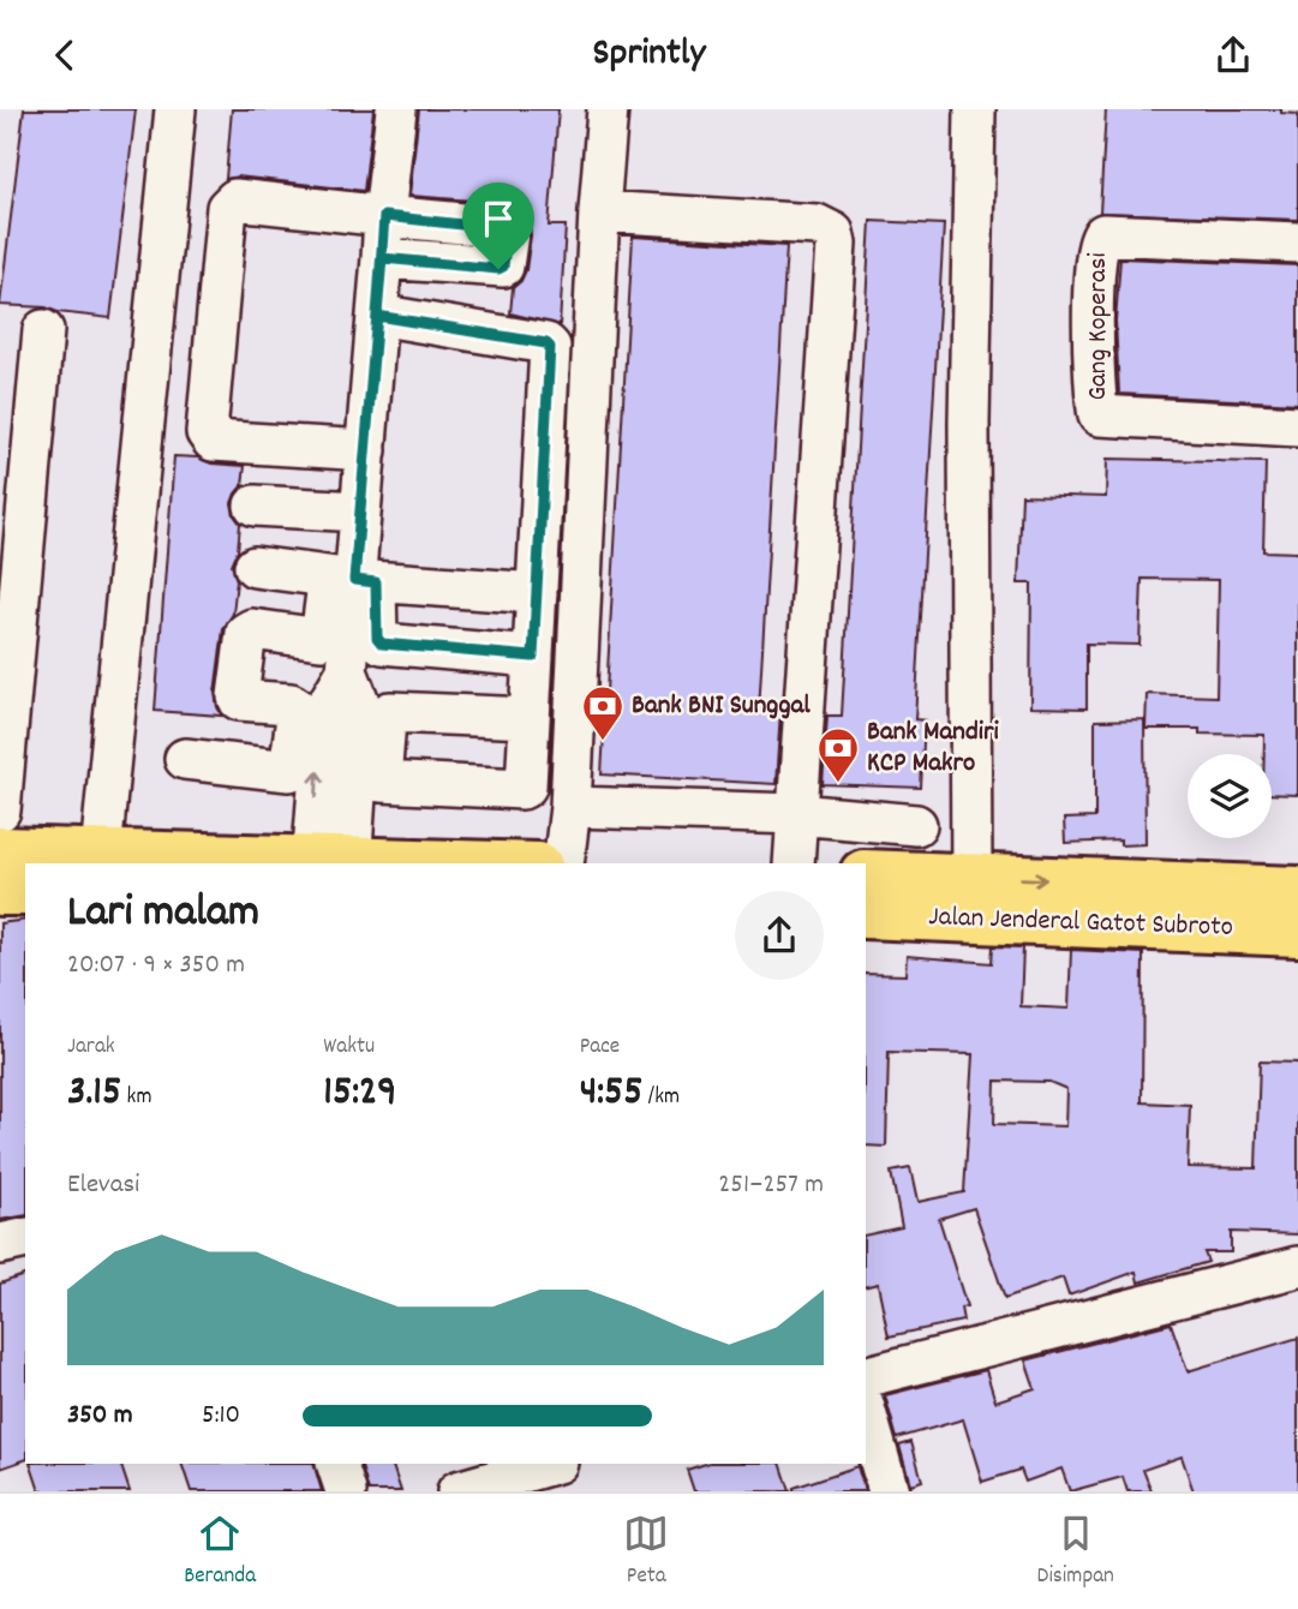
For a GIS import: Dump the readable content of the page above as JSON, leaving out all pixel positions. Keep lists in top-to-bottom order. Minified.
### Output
{"streets":{"highway":["Jalan Jenderal Gatot Subroto"],"street":["Gang Koperasi"]},"places":{"bank":["Bank BNI Sunggal","Bank Mandiri KCP Makro"]},"page":{"header":"Sprintly","heading":["Lari malam","20:07 · 9 × 350 m"],"stats":[["Jarak","3.15 km"],["Waktu","15:29"],["Pace","4:55 /km"]],"chart":["Elevasi","251–257 m"],"list":[{"name":"350 m","note":"5:10"}],"tabs":["Beranda","Peta","Disimpan"]}}
